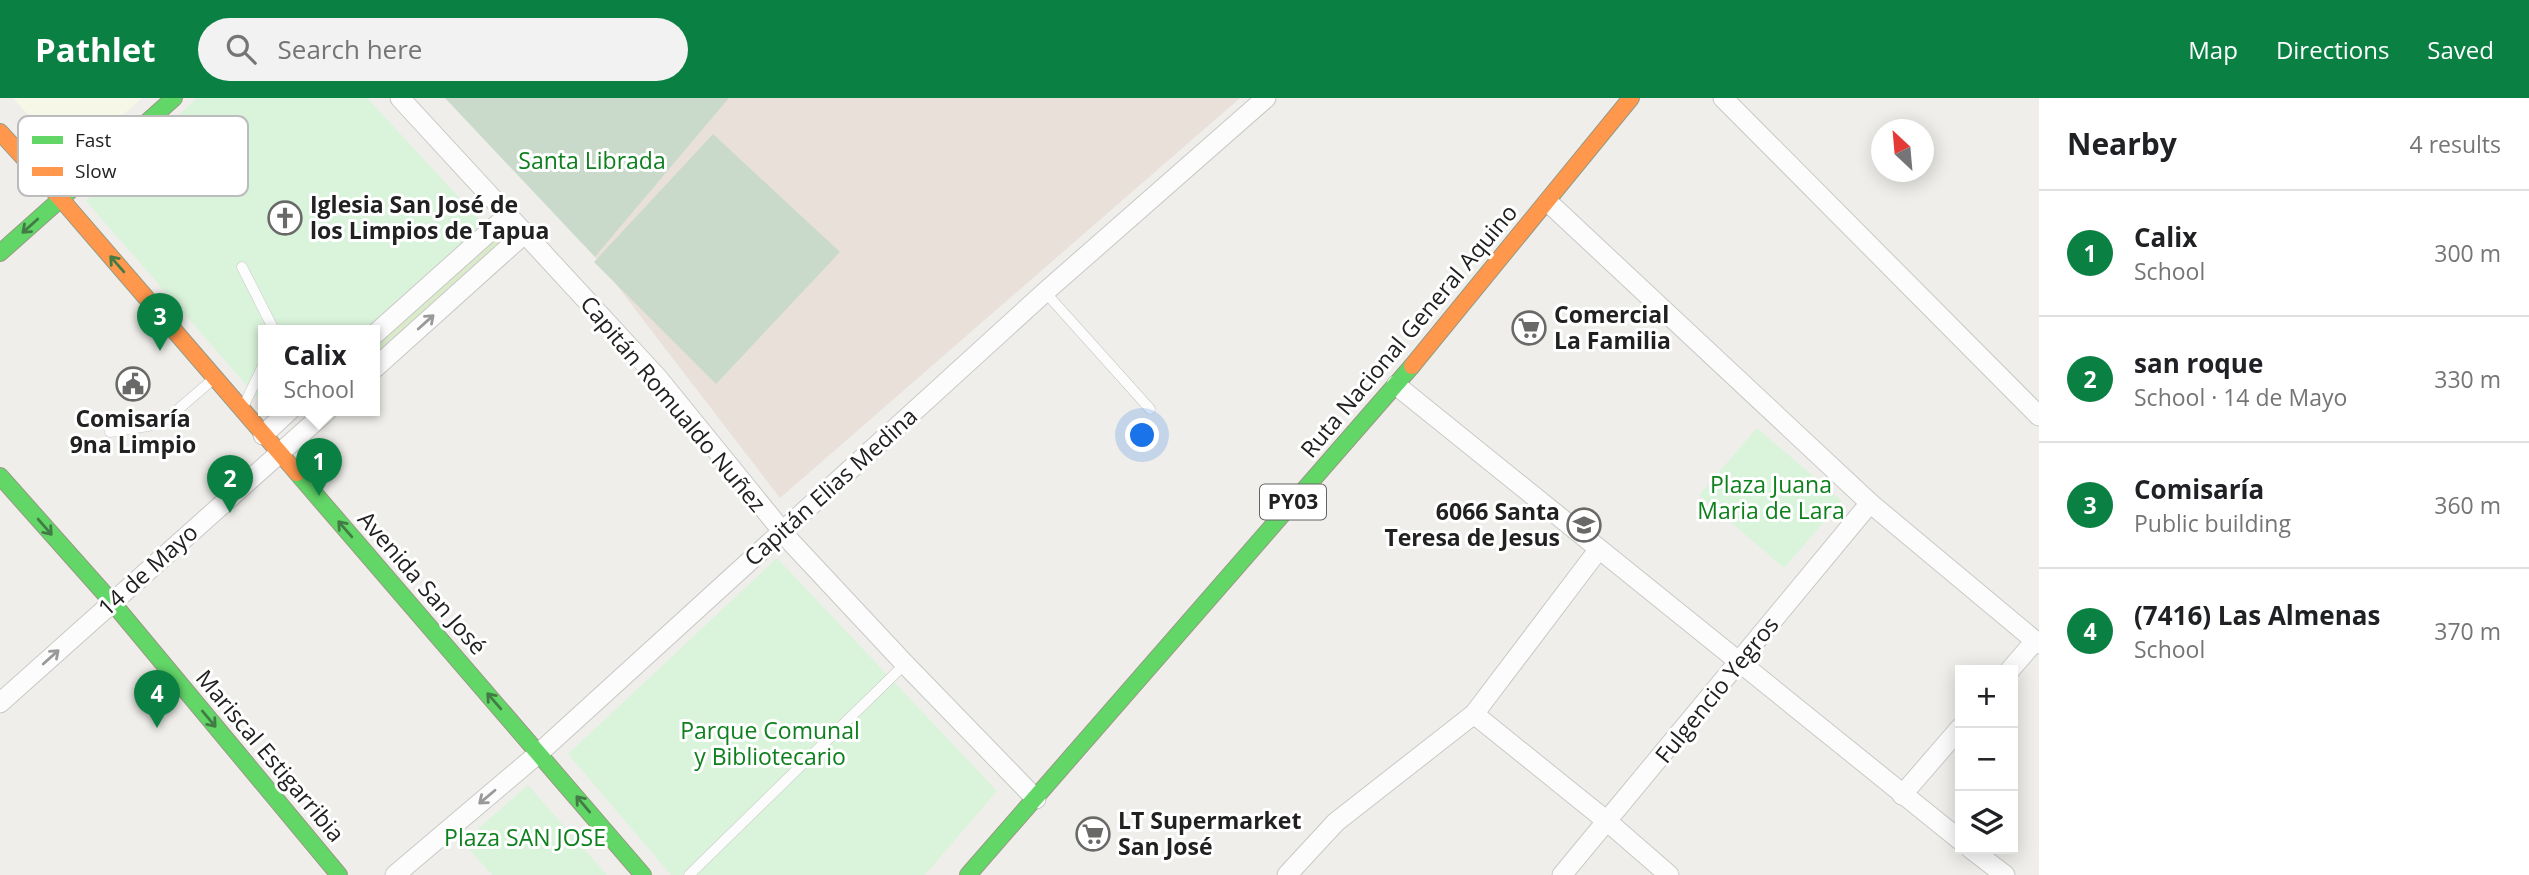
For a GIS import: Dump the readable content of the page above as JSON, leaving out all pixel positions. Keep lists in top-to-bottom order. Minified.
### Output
{"streets":{"main road":["Ruta Nacional General Aquino","PY03","Avenida San José","Mariscal Estigarribia"],"street":["Capitán Romualdo Nuñez","Capitán Elias Medina","14 de Mayo","Fulgencio Yegros"]},"crossings":[["Ruta Nacional General Aquino","Capitán Romualdo Nuñez"],["Capitán Romualdo Nuñez","Capitán Elias Medina"],["Capitán Elias Medina","Avenida San José"],["14 de Mayo","Avenida San José"],["14 de Mayo","Mariscal Estigarribia"]],"one_way":["Avenida San José","Mariscal Estigarribia"],"parks":["Santa Librada","Plaza Juana Maria de Lara","Parque Comunal y Bibliotecario","Plaza SAN JOSE"],"places":{"church":["Iglesia San José de los Limpios de Tapua"],"supermarket":["Comercial La Familia","LT Supermarket San José"],"public building":["Comisaría 9na Limpio"],"school or university":["6066 Santa Teresa de Jesus"]},"legend":["Fast","Slow"],"north":"top left","page":{"header":"Pathlet","search":"Search here","nav":["Map","Directions","Saved"],"heading":["Nearby","4 results"],"list":[{"mark":"1","name":"Calix","note":"School","value":"300 m"},{"mark":"2","name":"san roque","note":"School · 14 de Mayo","value":"330 m"},{"mark":"3","name":"Comisaría","note":"Public building","value":"360 m"},{"mark":"4","name":"(7416) Las Almenas","note":"School","value":"370 m"}],"pins":["3","1","2","4"],"popup":["Calix","School"],"map_buttons":["+","−"]}}
